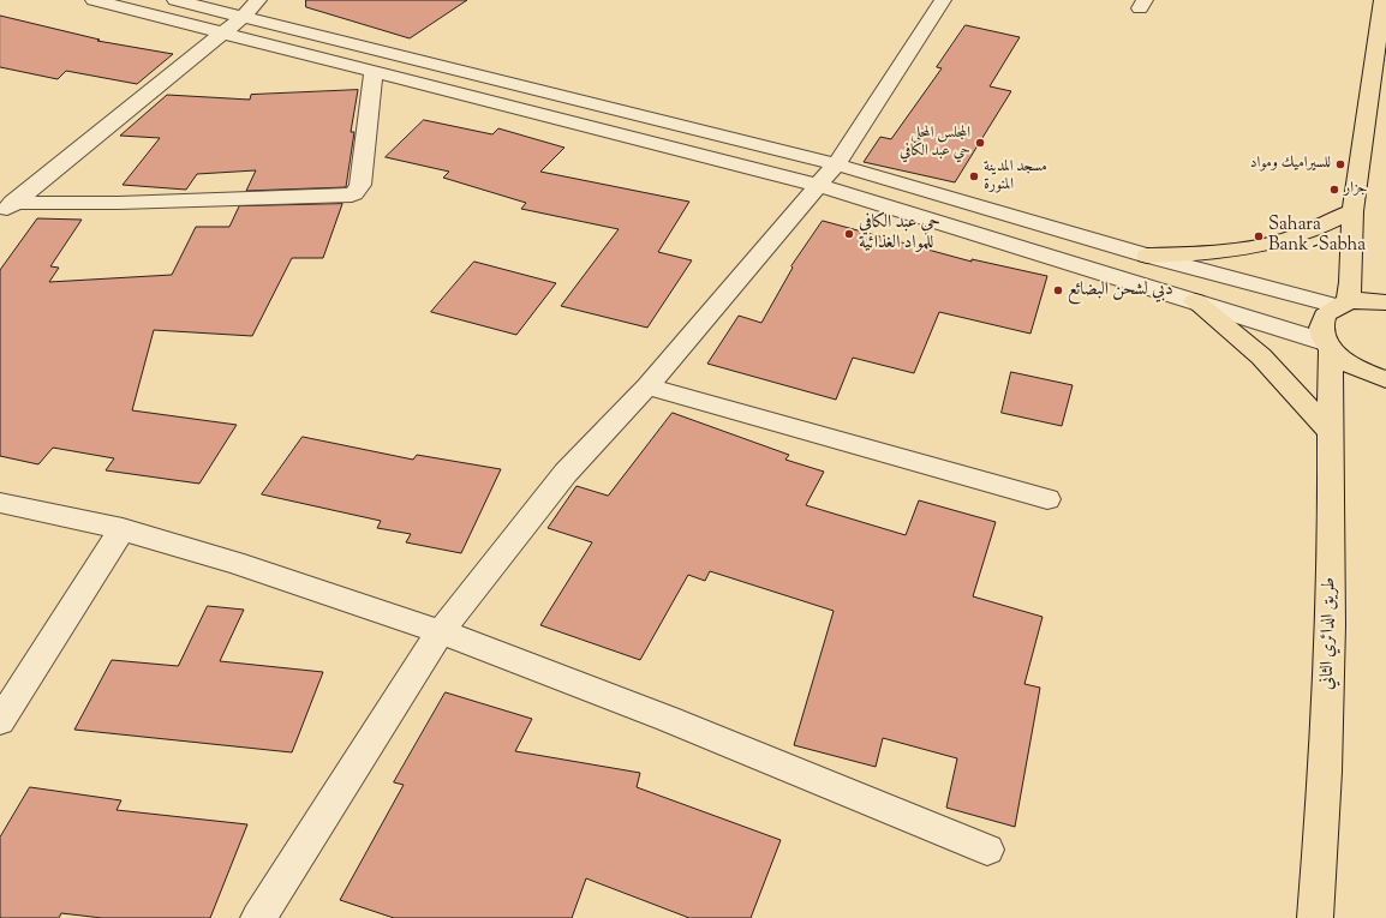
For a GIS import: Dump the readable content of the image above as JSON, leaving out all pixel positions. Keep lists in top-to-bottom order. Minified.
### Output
{"streets":{"main road":["طريق الدائري الثاني"]},"places":["المجلس المحلي حي عبد الكافي","للسيراميك ومواد","مسجد المدينة المنورة","جزار","حي عبد الكافي للمواد الغذائية","Sahara Bank -Sabha","دبي لشحن البضائع"]}
